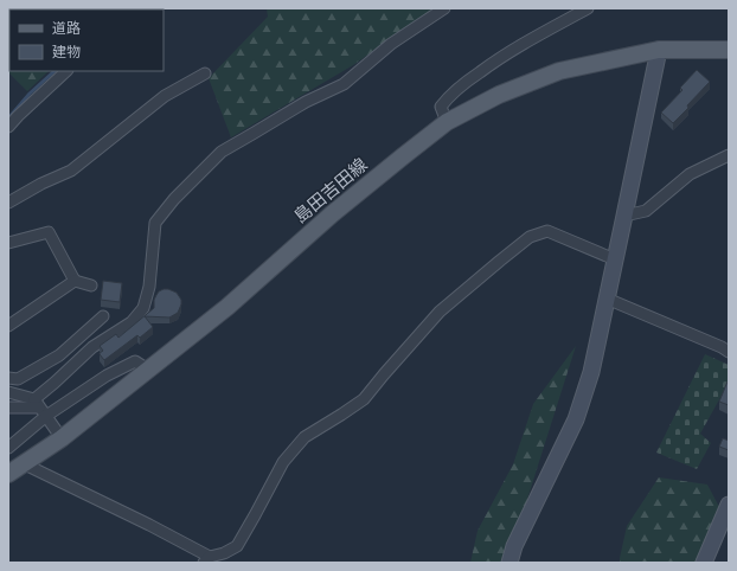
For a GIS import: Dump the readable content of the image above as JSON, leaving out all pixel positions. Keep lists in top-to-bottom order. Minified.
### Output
{"streets":{"main road":["島田吉田線"]},"legend":["道路","建物"]}
